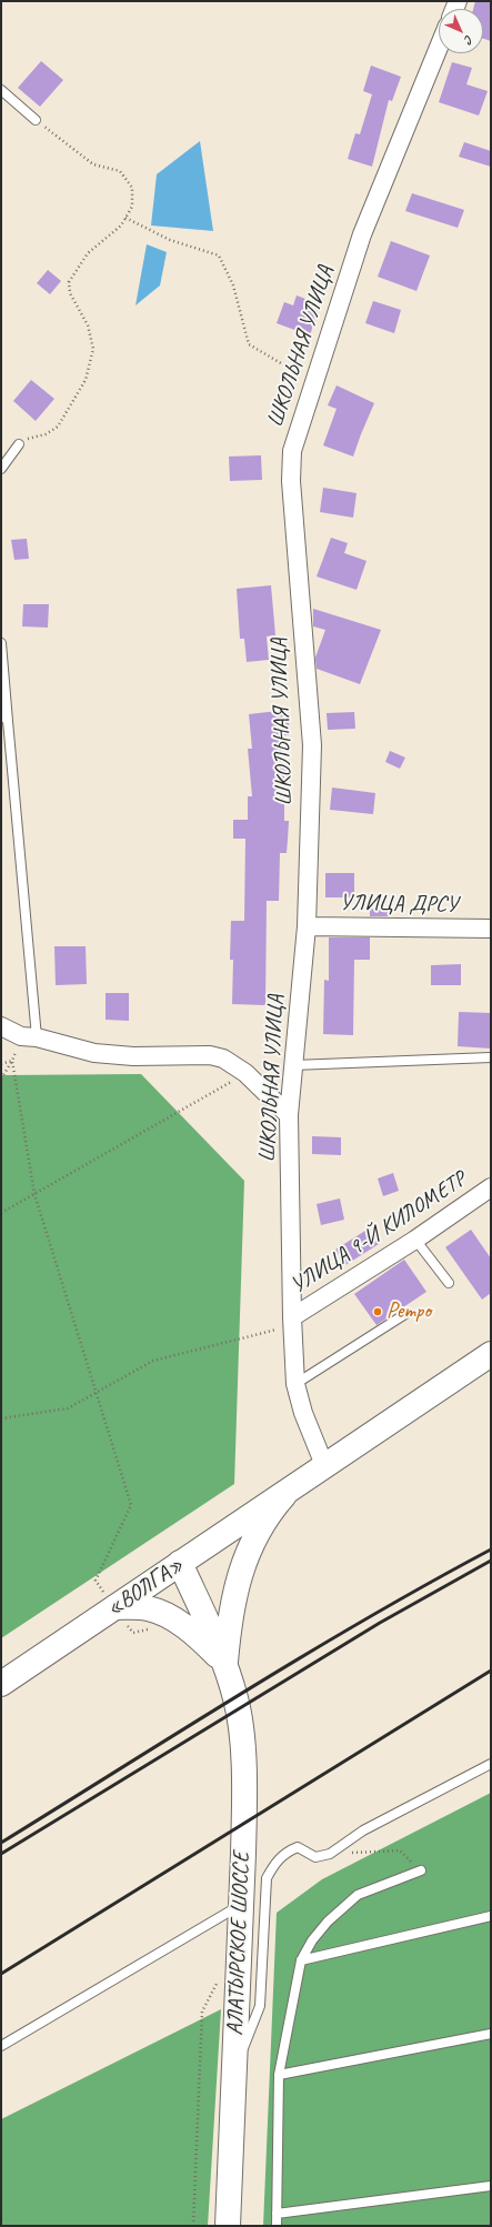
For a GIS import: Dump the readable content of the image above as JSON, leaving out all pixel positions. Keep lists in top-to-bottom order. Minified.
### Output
{"streets":{"main road":["«ВОЛГА»","АЛАТЫРСКОЕ ШОССЕ"],"street":["ШКОЛЬНАЯ УЛИЦА","УЛИЦА ДРСУ","УЛИЦА 9-Й КИЛОМЕТР"]},"crossings":[["ШКОЛЬНАЯ УЛИЦА","УЛИЦА ДРСУ"],["ШКОЛЬНАЯ УЛИЦА","УЛИЦА 9-Й КИЛОМЕТР"]],"places":["Ретро"],"north":"bottom right"}
